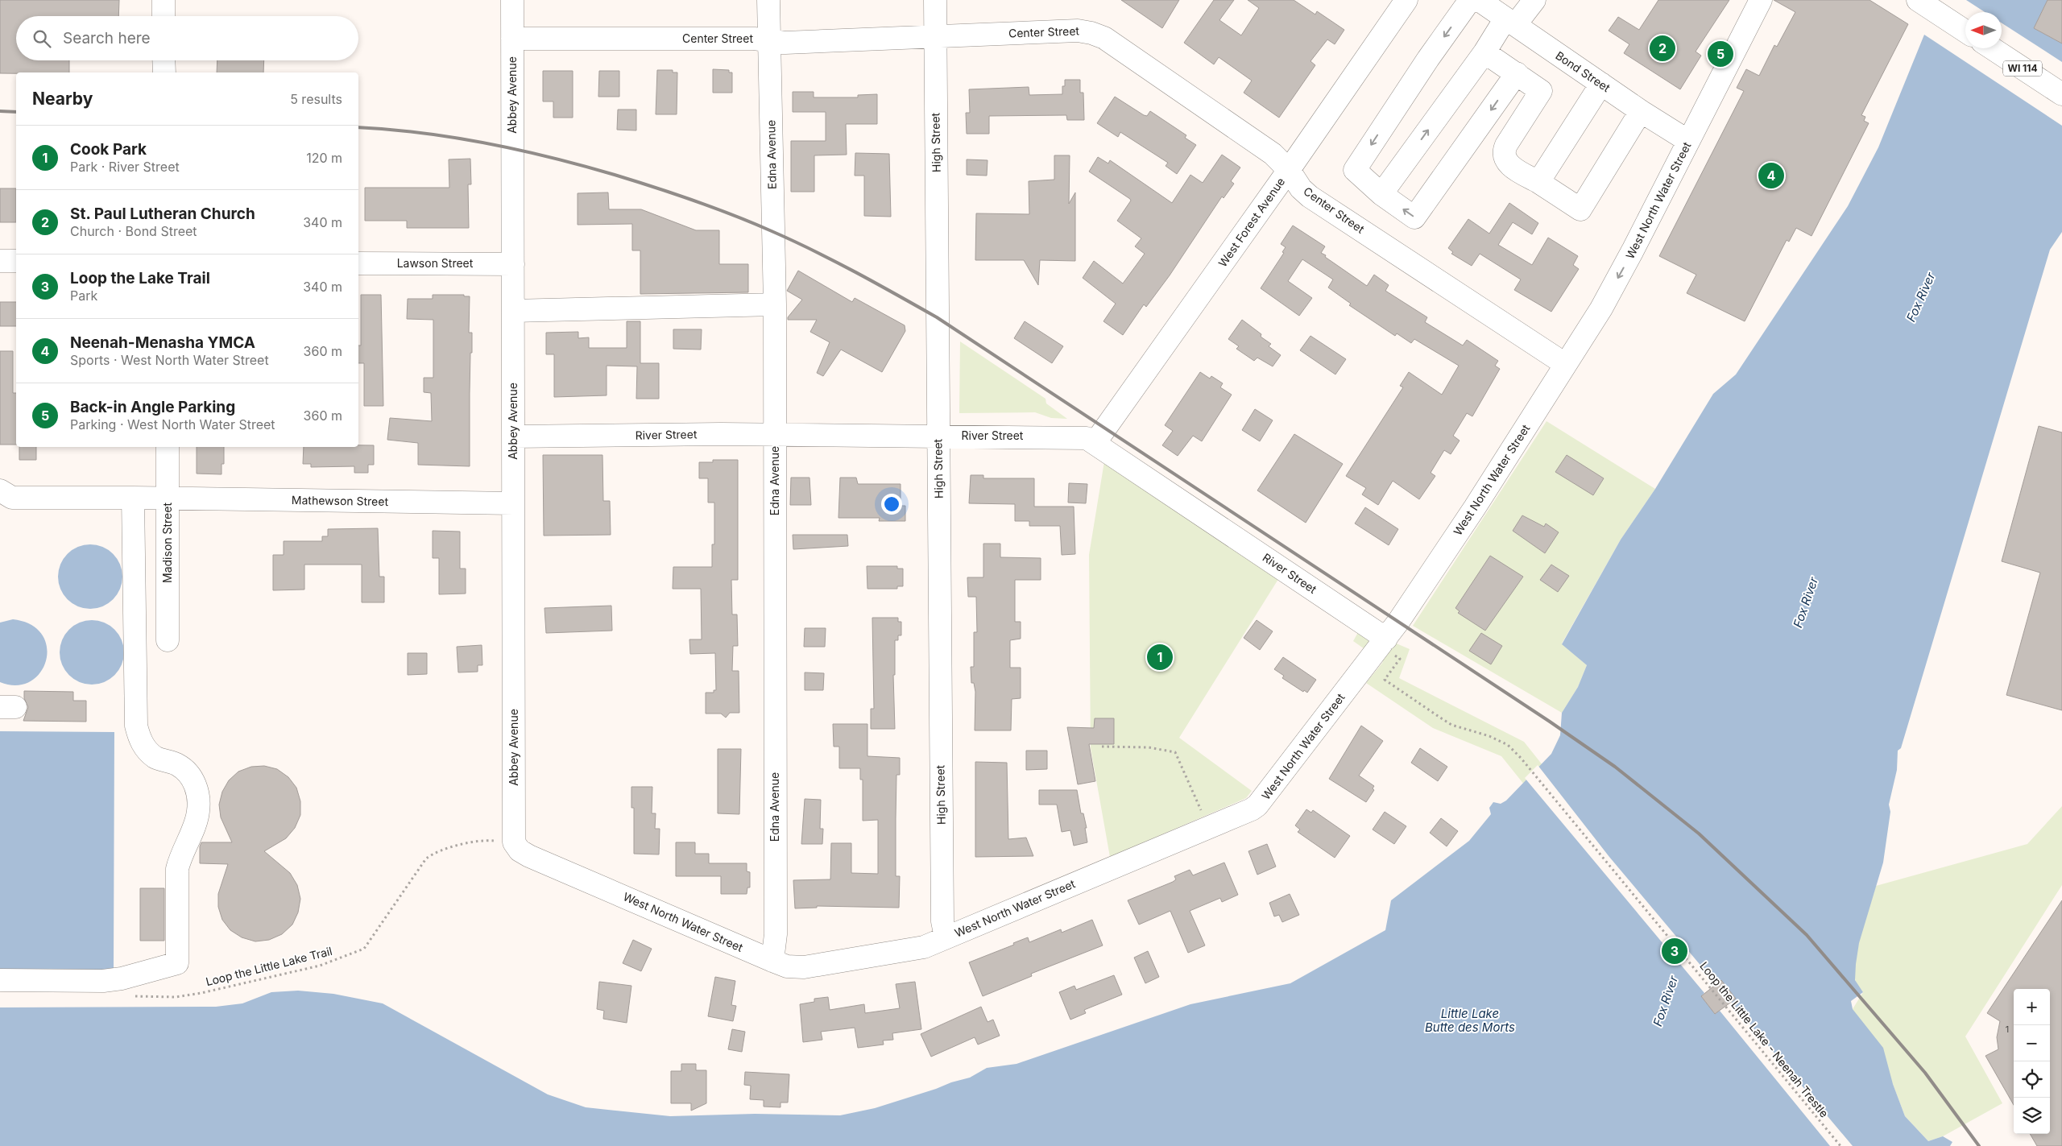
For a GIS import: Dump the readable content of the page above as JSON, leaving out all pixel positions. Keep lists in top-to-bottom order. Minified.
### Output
{"streets":{"street":["Center Street","WI 114","Bond Street","Abbey Avenue","High Street","Edna Avenue","West North Water Street","West Forest Avenue","Lawson Street","River Street","Mathewson Street","Madison Street"],"path":["Loop the Little Lake Trail","Loop the Little Lake - Neenah Trestle"]},"crossings":[["Center Street","Abbey Avenue"],["Center Street","High Street"],["Center Street","Edna Avenue"],["Center Street","West North Water Street"],["Center Street","West Forest Avenue"],["Bond Street","West North Water Street"],["Abbey Avenue","West North Water Street"],["Abbey Avenue","Lawson Street"],["Abbey Avenue","River Street"],["Abbey Avenue","Mathewson Street"],["Abbey Avenue","Loop the Little Lake Trail"],["High Street","West North Water Street"],["High Street","River Street"],["Edna Avenue","West North Water Street"],["Edna Avenue","River Street"],["West North Water Street","River Street"],["West North Water Street","Loop the Little Lake Trail"],["West North Water Street","Loop the Little Lake - Neenah Trestle"],["West Forest Avenue","River Street"],["River Street","Loop the Little Lake - Neenah Trestle"],["Mathewson Street","Madison Street"]],"water":["Fox River","Little Lake Butte des Morts"],"house_numbers":["1"],"north":"left","page":{"search":"Search here","pins":["2","5","4","1","3"],"heading":["Nearby","5 results"],"list":[{"mark":"1","name":"Cook Park","note":"Park · River Street","value":"120 m"},{"mark":"2","name":"St. Paul Lutheran Church","note":"Church · Bond Street","value":"340 m"},{"mark":"3","name":"Loop the Lake Trail","note":"Park","value":"340 m"},{"mark":"4","name":"Neenah-Menasha YMCA","note":"Sports · West North Water Street","value":"360 m"},{"mark":"5","name":"Back-in Angle Parking","note":"Parking · West North Water Street","value":"360 m"}],"map_buttons":["+","−"]}}
